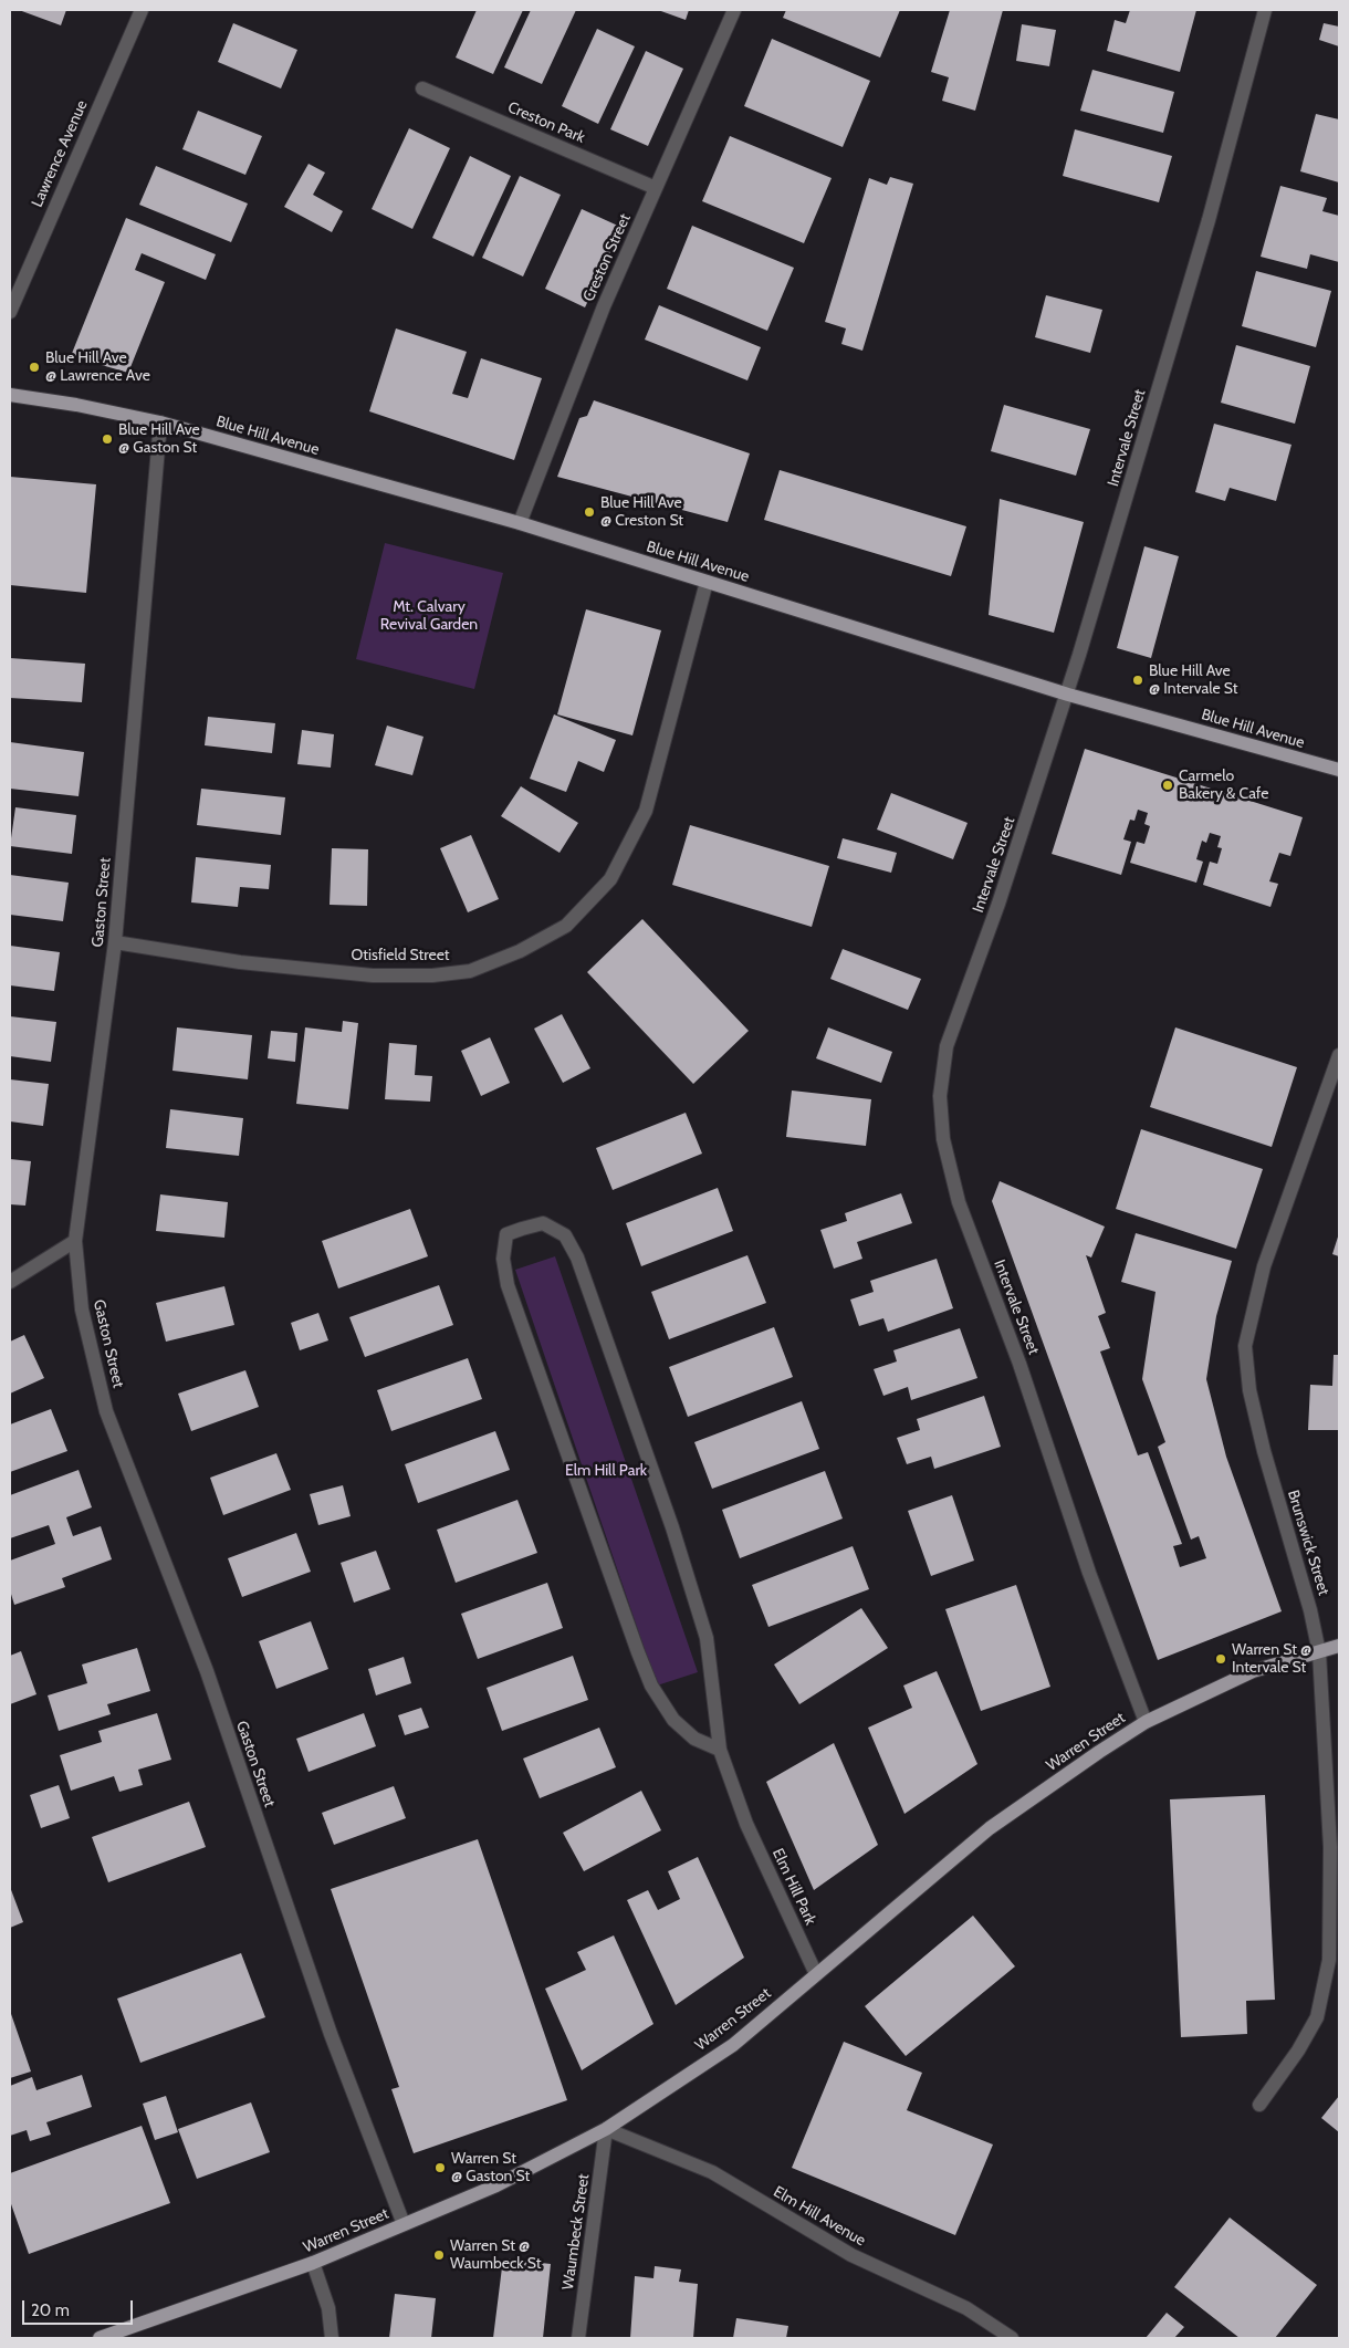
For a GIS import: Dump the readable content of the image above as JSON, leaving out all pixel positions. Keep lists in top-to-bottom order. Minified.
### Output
{"streets":{"main road":["Blue Hill Avenue","Warren Street"],"street":["Creston Park","Lawrence Avenue","Creston Street","Intervale Street","Gaston Street","Otisfield Street","Brunswick Street","Elm Hill Park","Elm Hill Avenue","Waumbeck Street"]},"crossings":[["Creston Park","Creston Street"],["Creston Street","Blue Hill Avenue"],["Blue Hill Avenue","Intervale Street"],["Blue Hill Avenue","Gaston Street"],["Blue Hill Avenue","Otisfield Street"],["Intervale Street","Warren Street"],["Gaston Street","Otisfield Street"],["Gaston Street","Warren Street"],["Brunswick Street","Warren Street"],["Warren Street","Elm Hill Park"],["Warren Street","Elm Hill Avenue"],["Warren Street","Waumbeck Street"],["Elm Hill Avenue","Waumbeck Street"]],"parks":["Mt. Calvary Revival Garden","Elm Hill Park"],"places":["Blue Hill Ave @ Lawrence Ave","Blue Hill Ave @ Gaston St","Blue Hill Ave @ Creston St","Blue Hill Ave @ Intervale St","Carmelo Bakery & Cafe","Warren St @ Intervale St","Warren St @ Gaston St","Warren St @ Waumbeck St"],"scale_bar":"20 m"}
